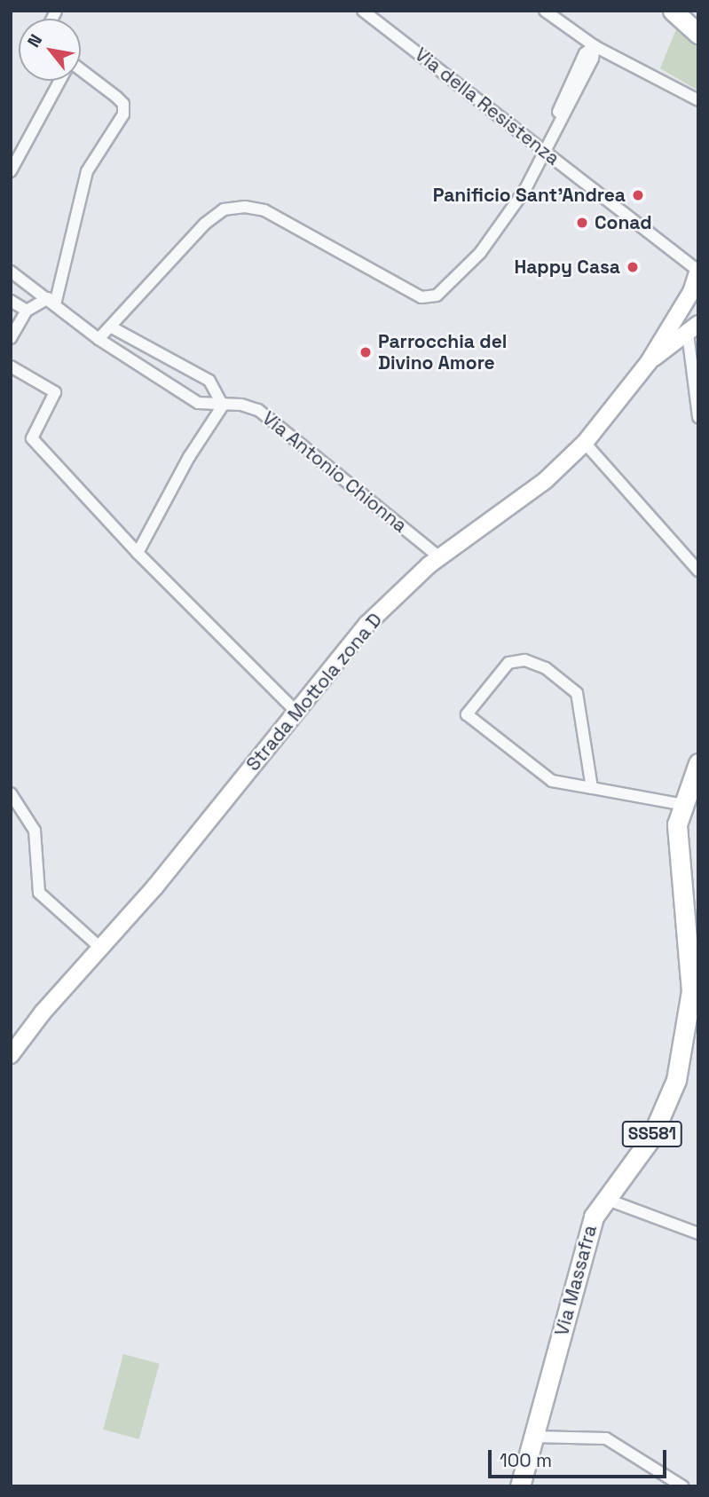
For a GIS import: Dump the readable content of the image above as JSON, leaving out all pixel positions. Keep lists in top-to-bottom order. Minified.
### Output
{"streets":{"main road":["Strada Mottola zona D","SS581","Via Massafra"],"street":["Via della Resistenza","Via Antonio Chionna"]},"crossings":[["Via della Resistenza","Strada Mottola zona D"],["Via Antonio Chionna","Strada Mottola zona D"]],"places":["Panificio Sant'Andrea","Conad","Happy Casa","Parrocchia del Divino Amore"],"scale_bar":"100 m","north":"top left"}
